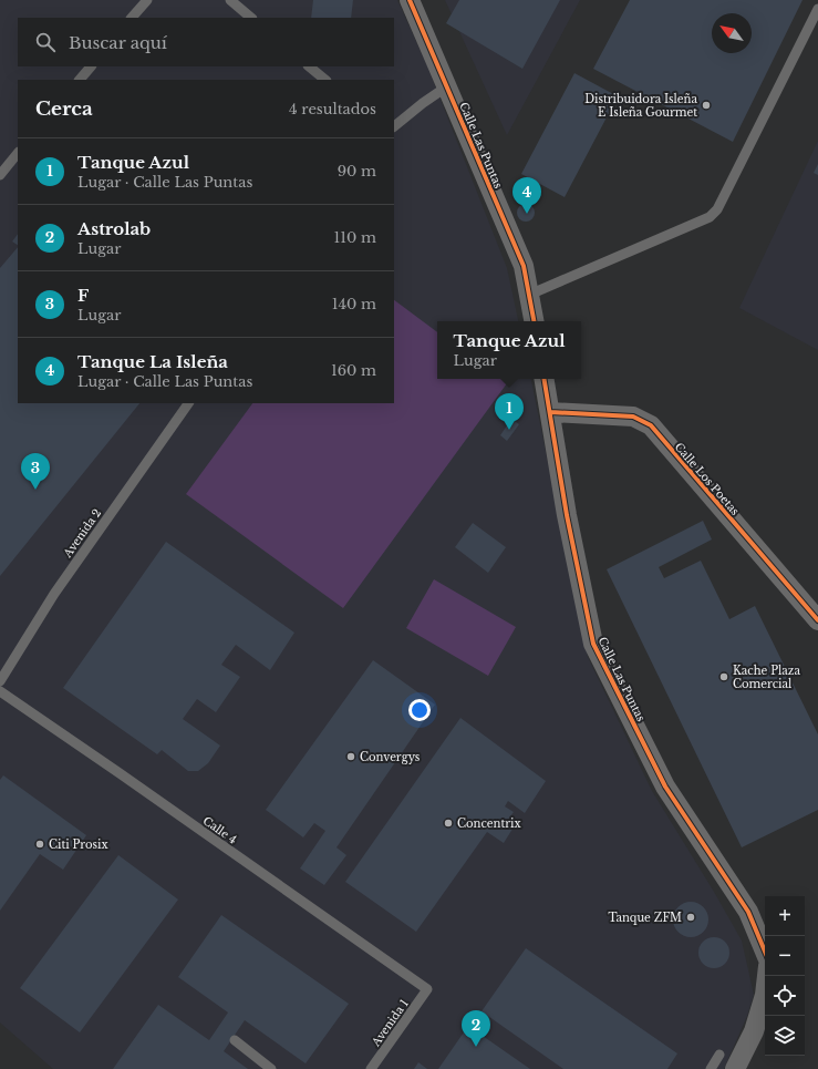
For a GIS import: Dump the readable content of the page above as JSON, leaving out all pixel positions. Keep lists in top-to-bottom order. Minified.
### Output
{"streets":{"street":["Calle Las Puntas","Calle Los Poetas"],"lane":["Avenida 2","Calle 4","Avenida 1"]},"crossings":[["Calle Las Puntas","Calle Los Poetas"],["Calle 4","Avenida 1"]],"places":["Distribuidora Isleña E Isleña Gourmet","Kache Plaza Comercial","Convergys","Concentrix","Citi Prosix","Tanque ZFM"],"north":"top left","page":{"search":"Buscar aquí","heading":["Cerca","4 resultados"],"list":[{"mark":"1","name":"Tanque Azul","note":"Lugar · Calle Las Puntas","value":"90 m"},{"mark":"2","name":"Astrolab","note":"Lugar","value":"110 m"},{"mark":"3","name":"F","note":"Lugar","value":"140 m"},{"mark":"4","name":"Tanque La Isleña","note":"Lugar · Calle Las Puntas","value":"160 m"}],"pins":["4","1","3","2"],"popup":["Tanque Azul","Lugar"],"map_buttons":["+","−"]}}
